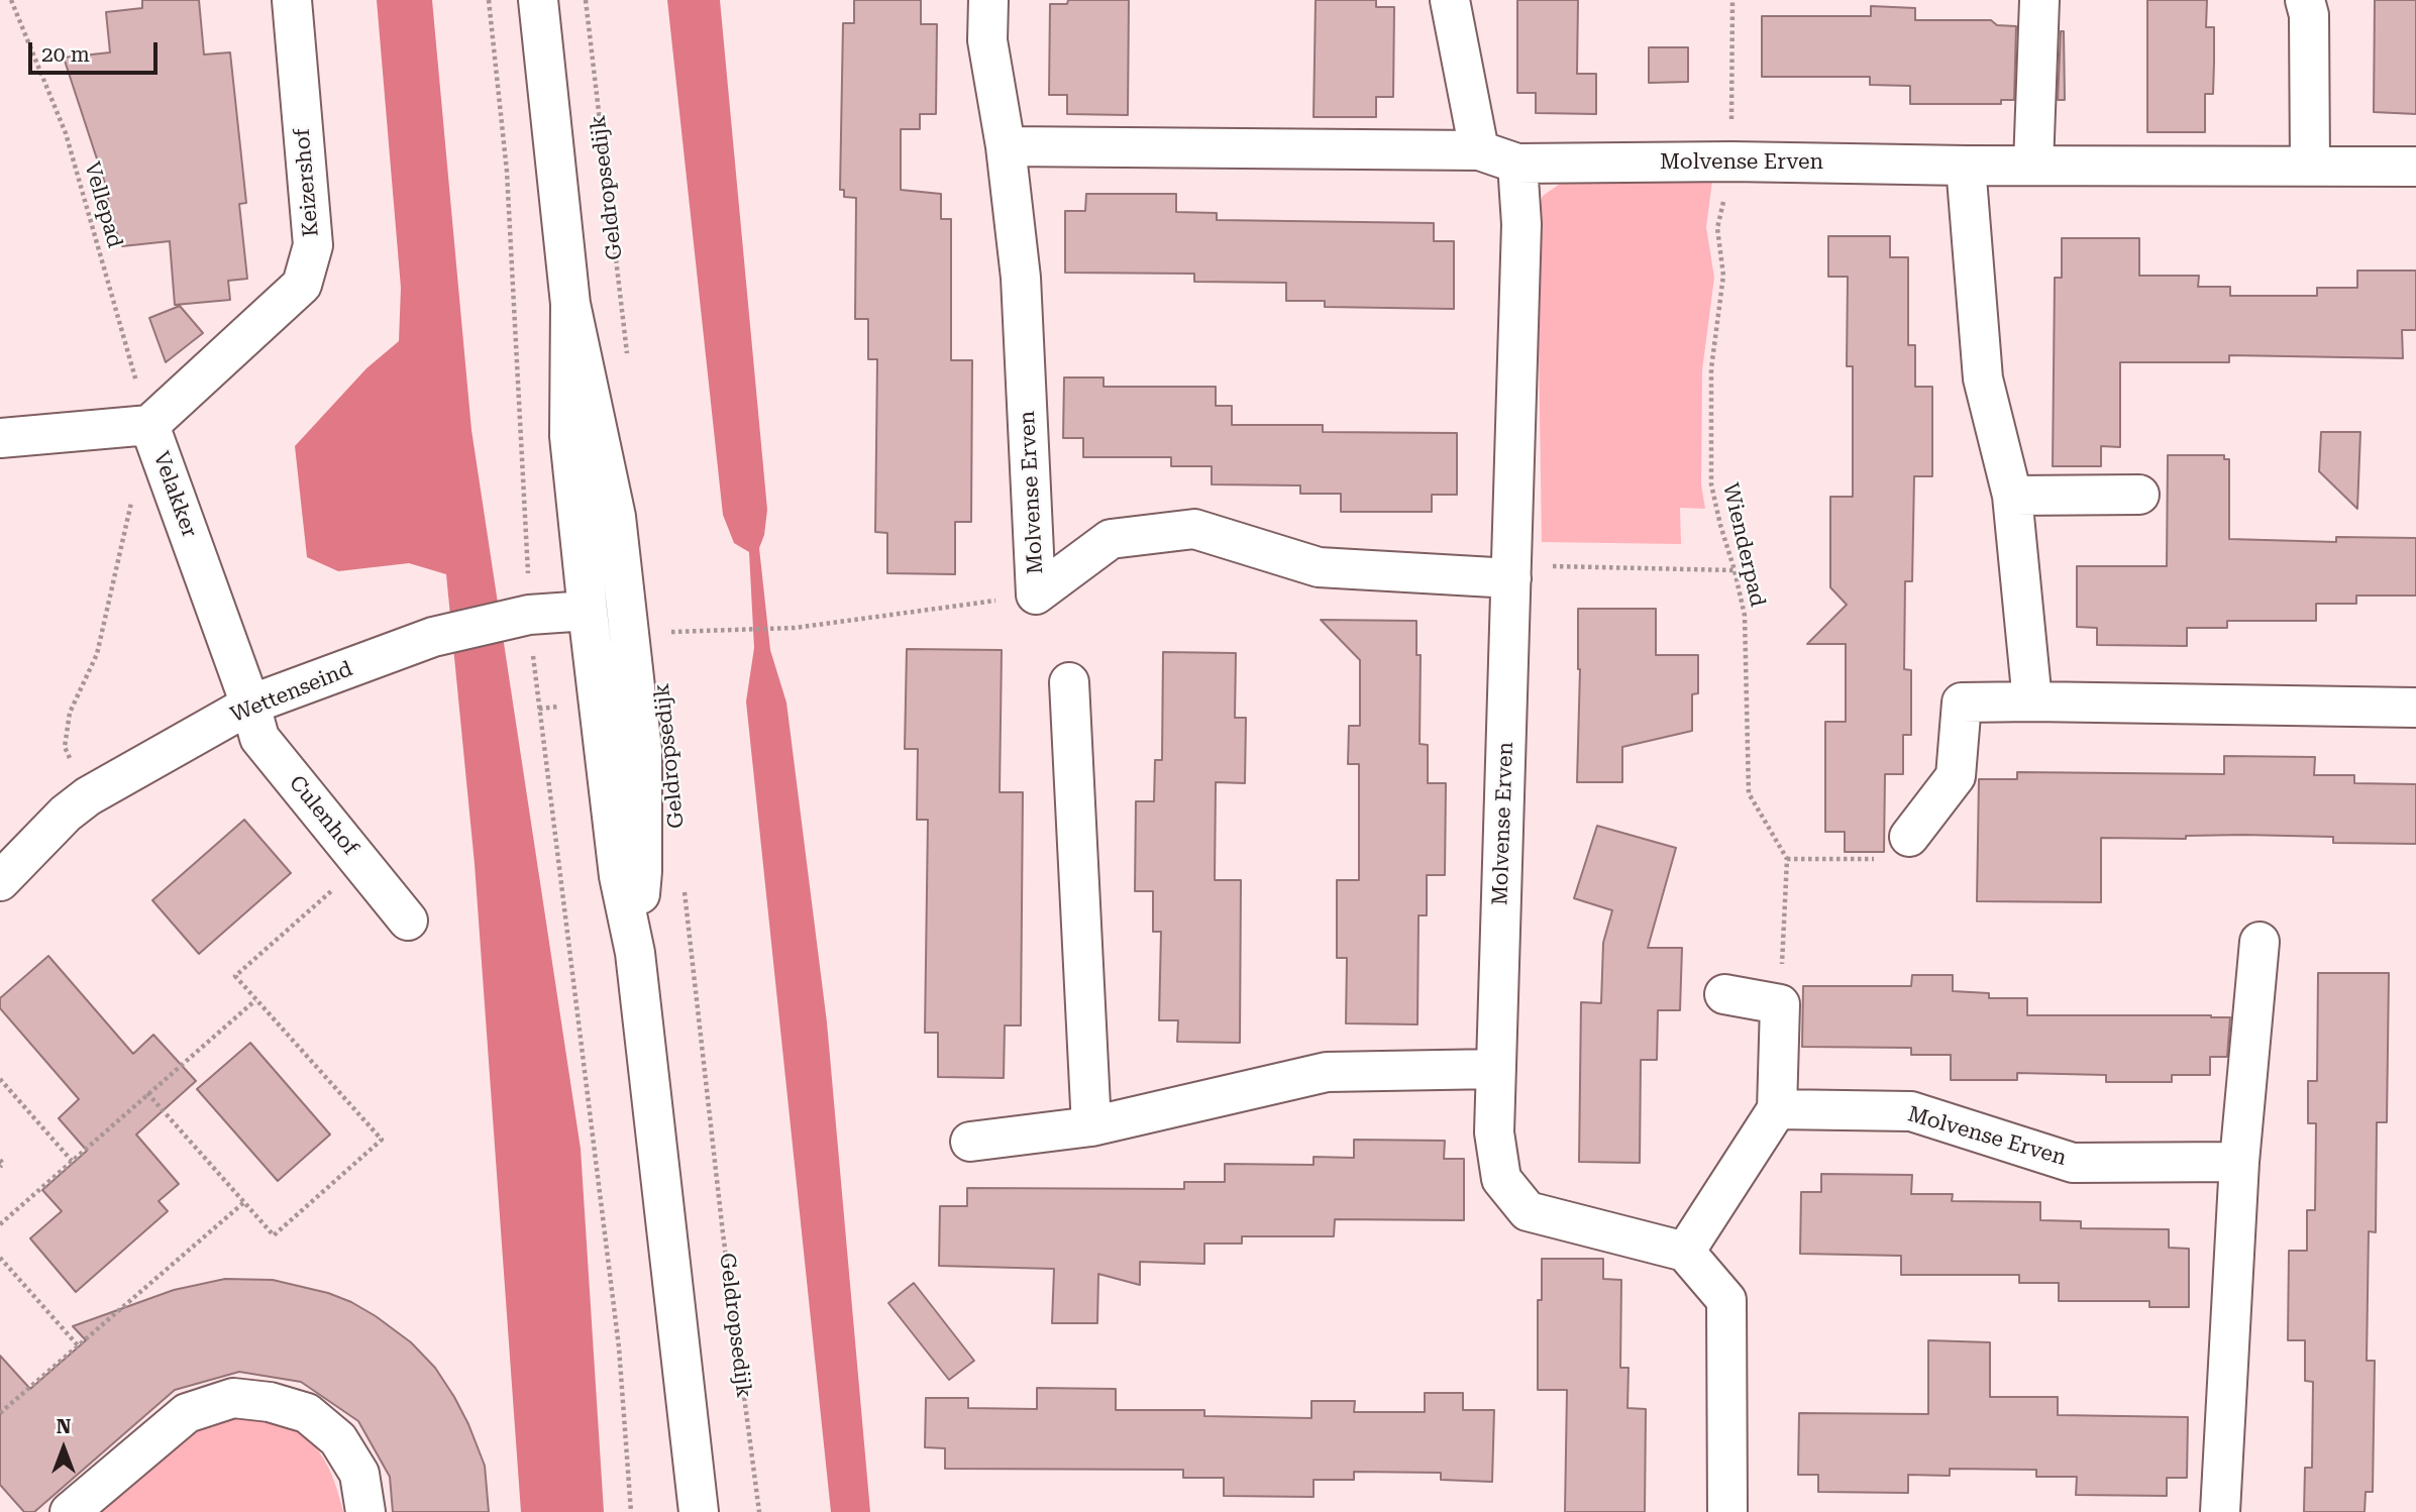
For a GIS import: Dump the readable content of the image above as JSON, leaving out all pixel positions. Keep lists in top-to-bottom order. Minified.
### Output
{"streets":{"street":["Molvense Erven","Keizershof","Geldropsedijk","Velakker","Wettenseind","Culenhof"],"path":["Vellepad","Wienderpad"]},"crossings":[["Molvense Erven","Wienderpad"],["Keizershof","Vellepad"],["Keizershof","Velakker"],["Geldropsedijk","Wettenseind"],["Vellepad","Velakker"],["Velakker","Wettenseind"],["Velakker","Culenhof"],["Wettenseind","Culenhof"]],"scale_bar":"20 m","north":"top"}
